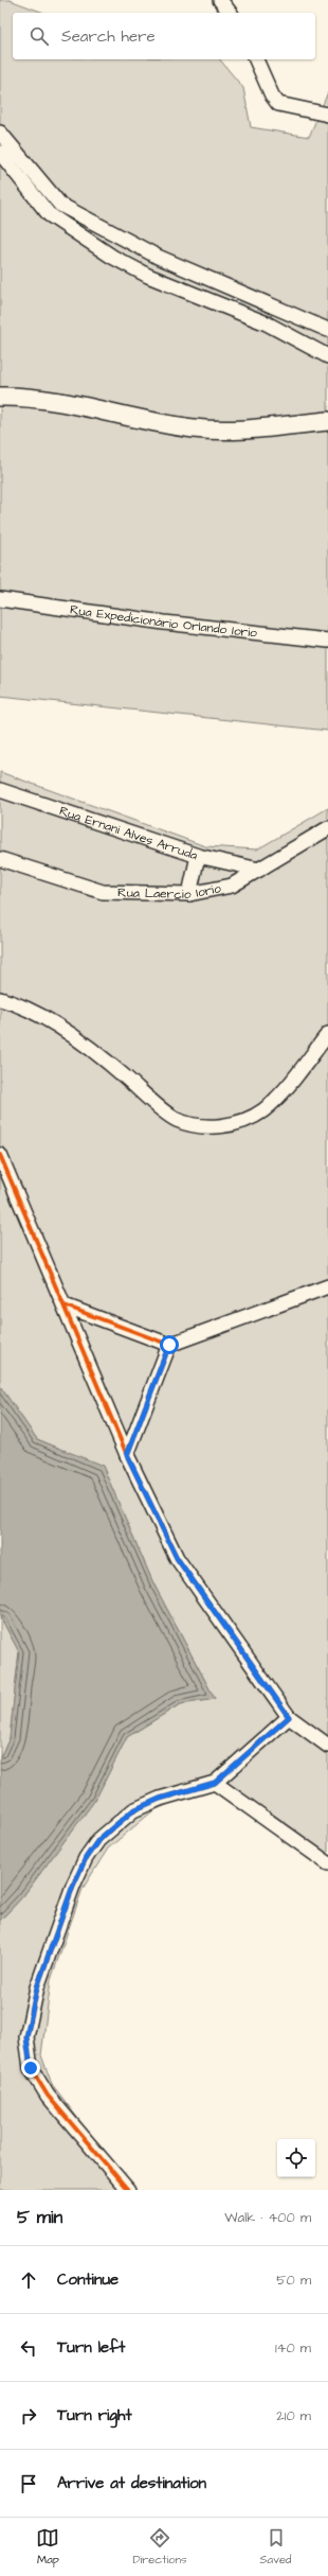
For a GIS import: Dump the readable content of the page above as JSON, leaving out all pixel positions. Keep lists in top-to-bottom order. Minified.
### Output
{"streets":{"street":["Rua Expedicionário Orlando Iorio","Rua Ernani Alves Arruda","Rua Laercio Iorio"]},"crossings":[["Rua Ernani Alves Arruda","Rua Laercio Iorio"]],"page":{"search":"Search here","heading":["5 min","Walk · 400 m"],"list":[["Continue","50 m"],["Turn left","140 m"],["Turn right","210 m"],"Arrive at destination"],"nav":["Map","Directions","Saved"]}}
